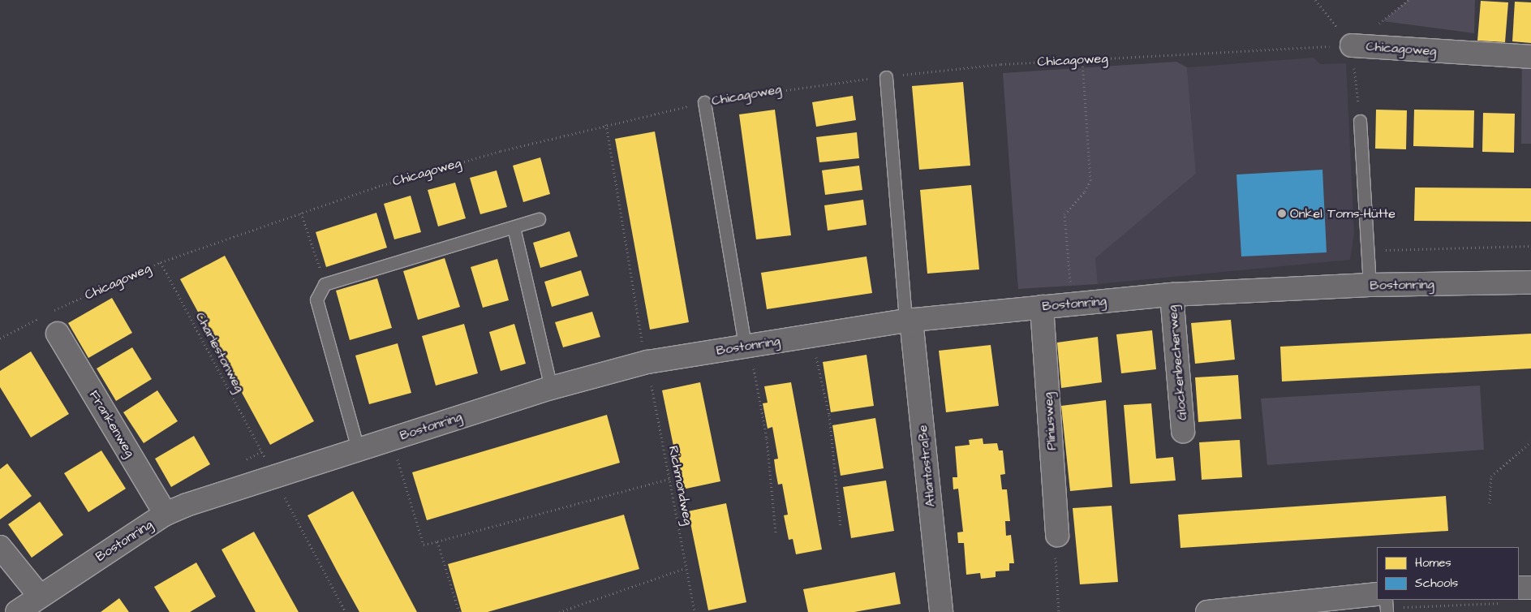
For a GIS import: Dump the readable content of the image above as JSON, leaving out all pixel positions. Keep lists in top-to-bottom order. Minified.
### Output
{"streets":{"street":["Chicagoweg","Bostonring","Glockenbecherweg","Pliniusweg","Frankenweg","Atlantastraße"],"path":["Charlestonweg","Richmondweg"]},"crossings":[["Chicagoweg","Charlestonweg"],["Chicagoweg","Richmondweg"],["Bostonring","Glockenbecherweg"],["Bostonring","Pliniusweg"],["Bostonring","Frankenweg"],["Bostonring","Atlantastraße"],["Bostonring","Richmondweg"]],"places":["Onkel Toms-Hütte"],"legend":["Homes","Schools"]}
